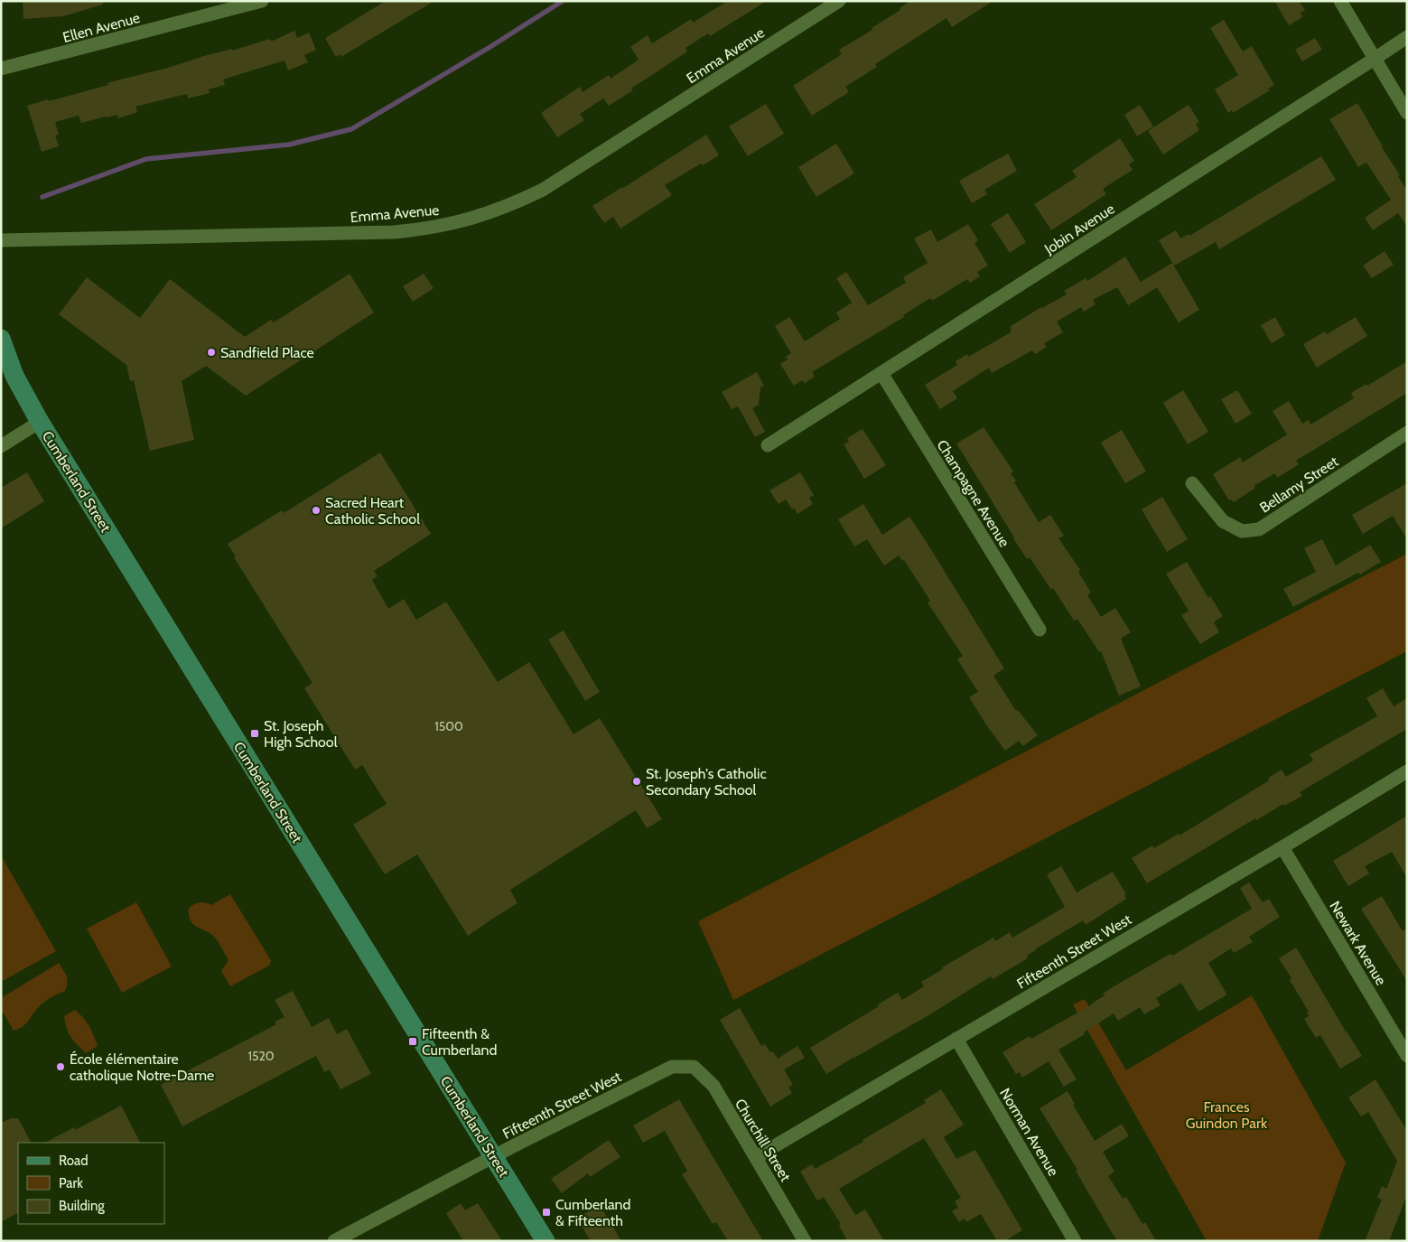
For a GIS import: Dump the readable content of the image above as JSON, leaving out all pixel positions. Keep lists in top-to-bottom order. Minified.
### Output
{"streets":{"street":["Ellen Avenue","Emma Avenue","Jobin Avenue","Cumberland Street","Bellamy Street","Champagne Avenue","Newark Avenue","Fifteenth Street West","Norman Avenue","Churchill Street"]},"crossings":[["Jobin Avenue","Champagne Avenue"],["Cumberland Street","Fifteenth Street West"],["Newark Avenue","Fifteenth Street West"],["Fifteenth Street West","Norman Avenue"],["Fifteenth Street West","Churchill Street"]],"parks":["Frances Guindon Park"],"places":{"other":["Sandfield Place","Sacred Heart Catholic School","St. Joseph's Catholic Secondary School","École élémentaire catholique Notre-Dame"],"transit":["St. Joseph High School","Fifteenth & Cumberland","Cumberland & Fifteenth"]},"house_numbers":["1500","1520"],"legend":["Road","Park","Building"]}
